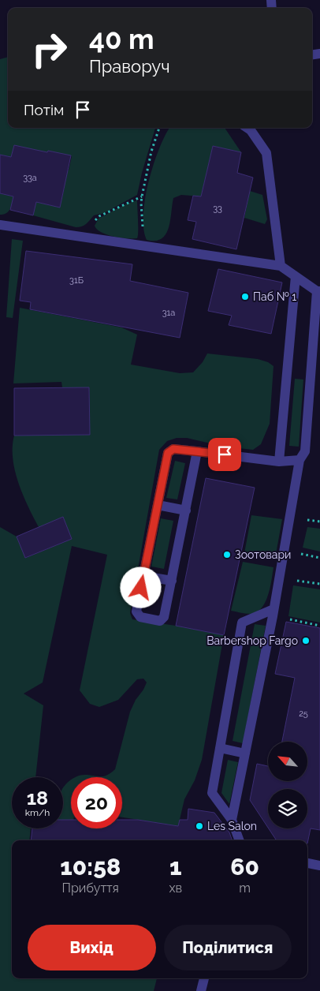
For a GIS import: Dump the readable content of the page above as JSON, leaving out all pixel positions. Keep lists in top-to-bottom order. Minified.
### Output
{"places":["Паб № 1","Зоотовари","Barbershop Fargo","Les Salon"],"house_numbers":["33а","33","31Б","31а","25"],"north":"top left","page":{"turn":["40 m","Праворуч"],"then":"Потім","speed":"18 km/h","limit":"20","eta":["10:58","Прибуття","1","хв","60","m"],"buttons":["Вихід","Поділитися"]}}
